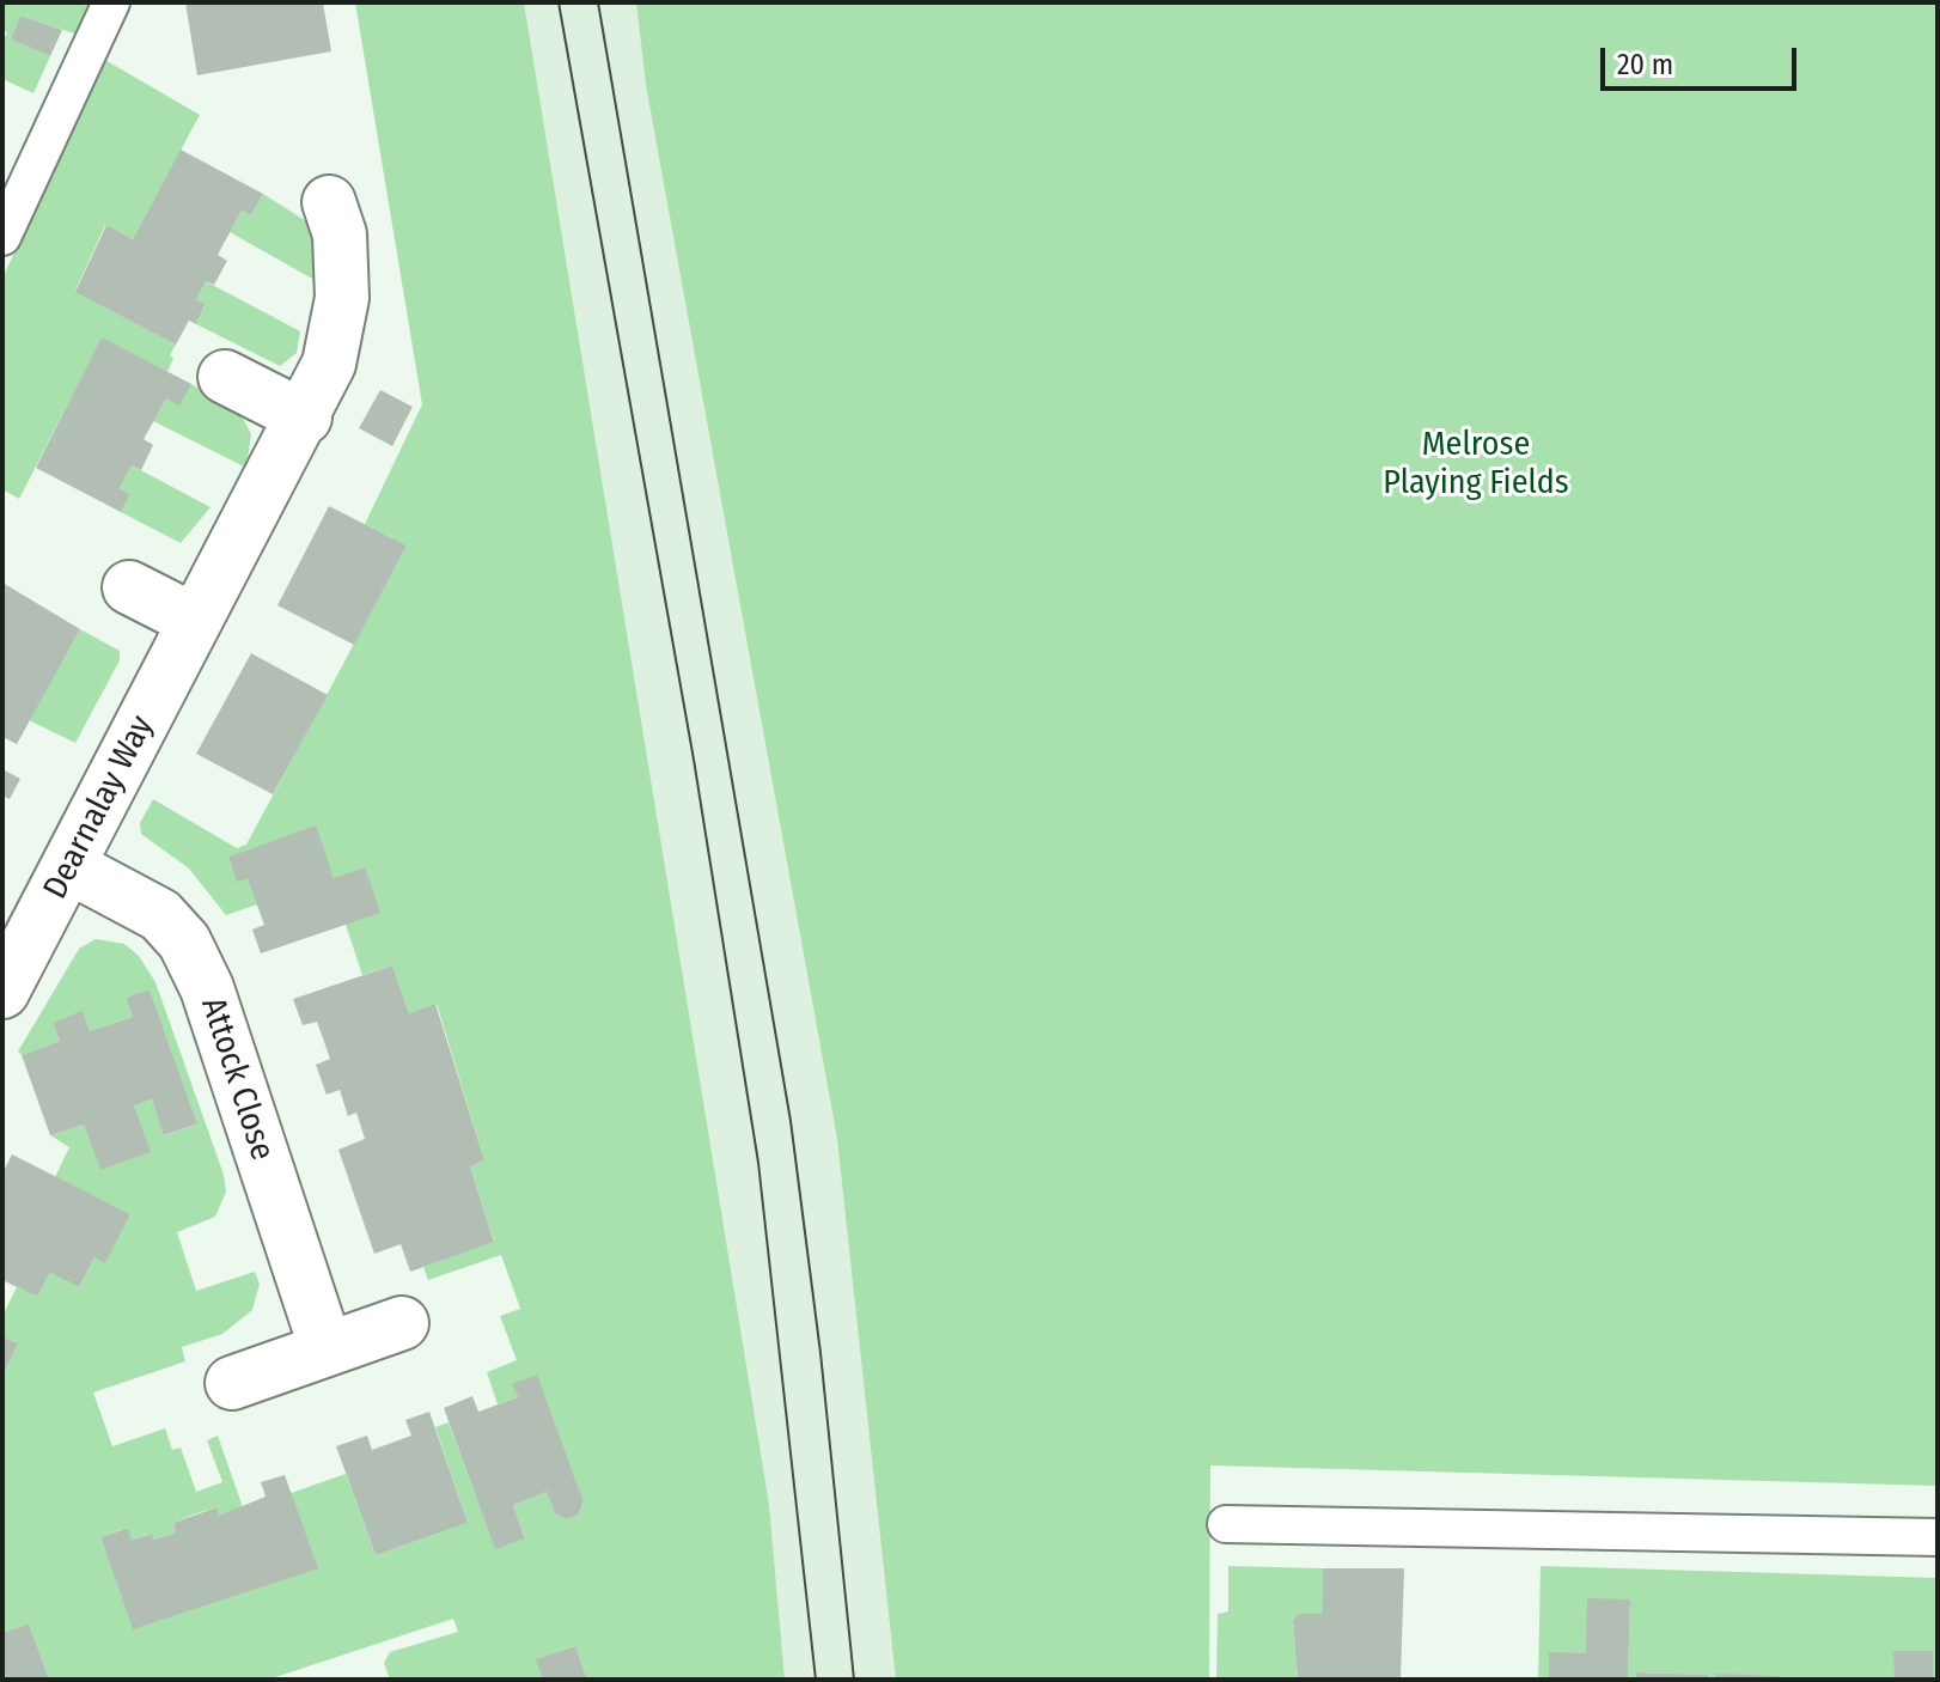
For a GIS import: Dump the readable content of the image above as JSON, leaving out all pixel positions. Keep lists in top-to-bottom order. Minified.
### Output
{"streets":{"street":["Dearnalay Way","Attock Close"]},"crossings":[["Dearnalay Way","Attock Close"]],"parks":["Melrose Playing Fields"],"scale_bar":"20 m"}
